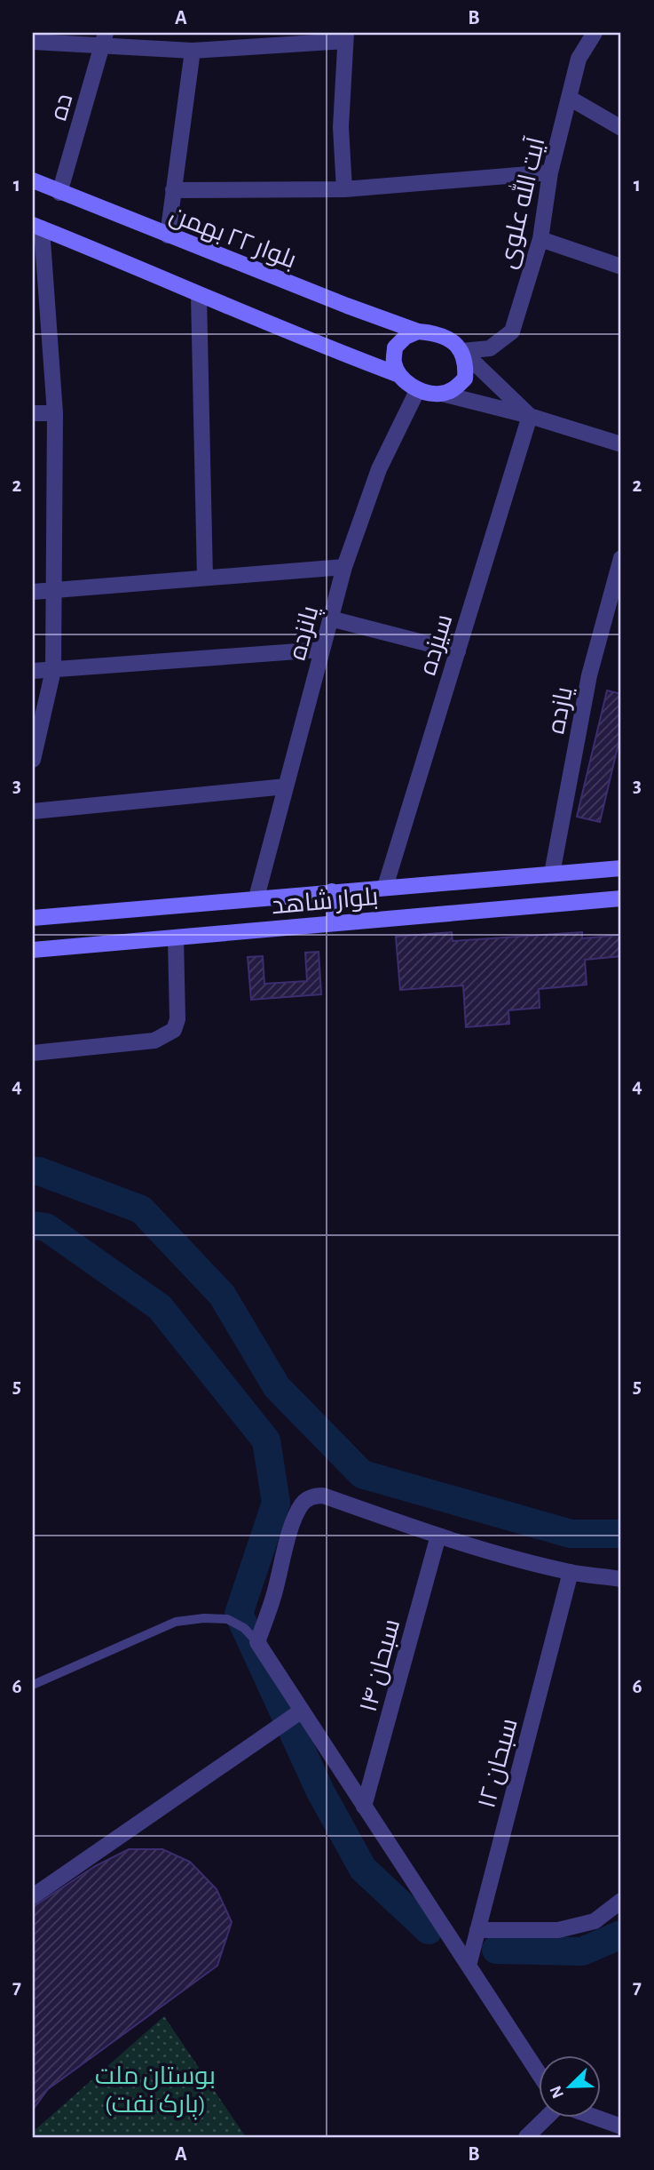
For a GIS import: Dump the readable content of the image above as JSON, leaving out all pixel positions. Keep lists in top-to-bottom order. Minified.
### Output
{"streets":{"main road":["بلوار ۲۲ بهمن","بلوار شاهد"],"street":["ده","آیت الله علوی","پانزده","سیزده","یازده","سبحان ۱۴","سبحان ۱۲"]},"crossings":[["ده","بلوار ۲۲ بهمن"],["آیت الله علوی","بلوار ۲۲ بهمن"],["آیت الله علوی","پانزده"],["بلوار ۲۲ بهمن","پانزده"],["پانزده","بلوار شاهد"],["سیزده","بلوار شاهد"],["یازده","بلوار شاهد"]],"parks":["بوستان ملت (پارک نفت)"],"north":"bottom left","grid":{"columns":["A","B"],"rows":["1","2","3","4","5","6","7"]}}
